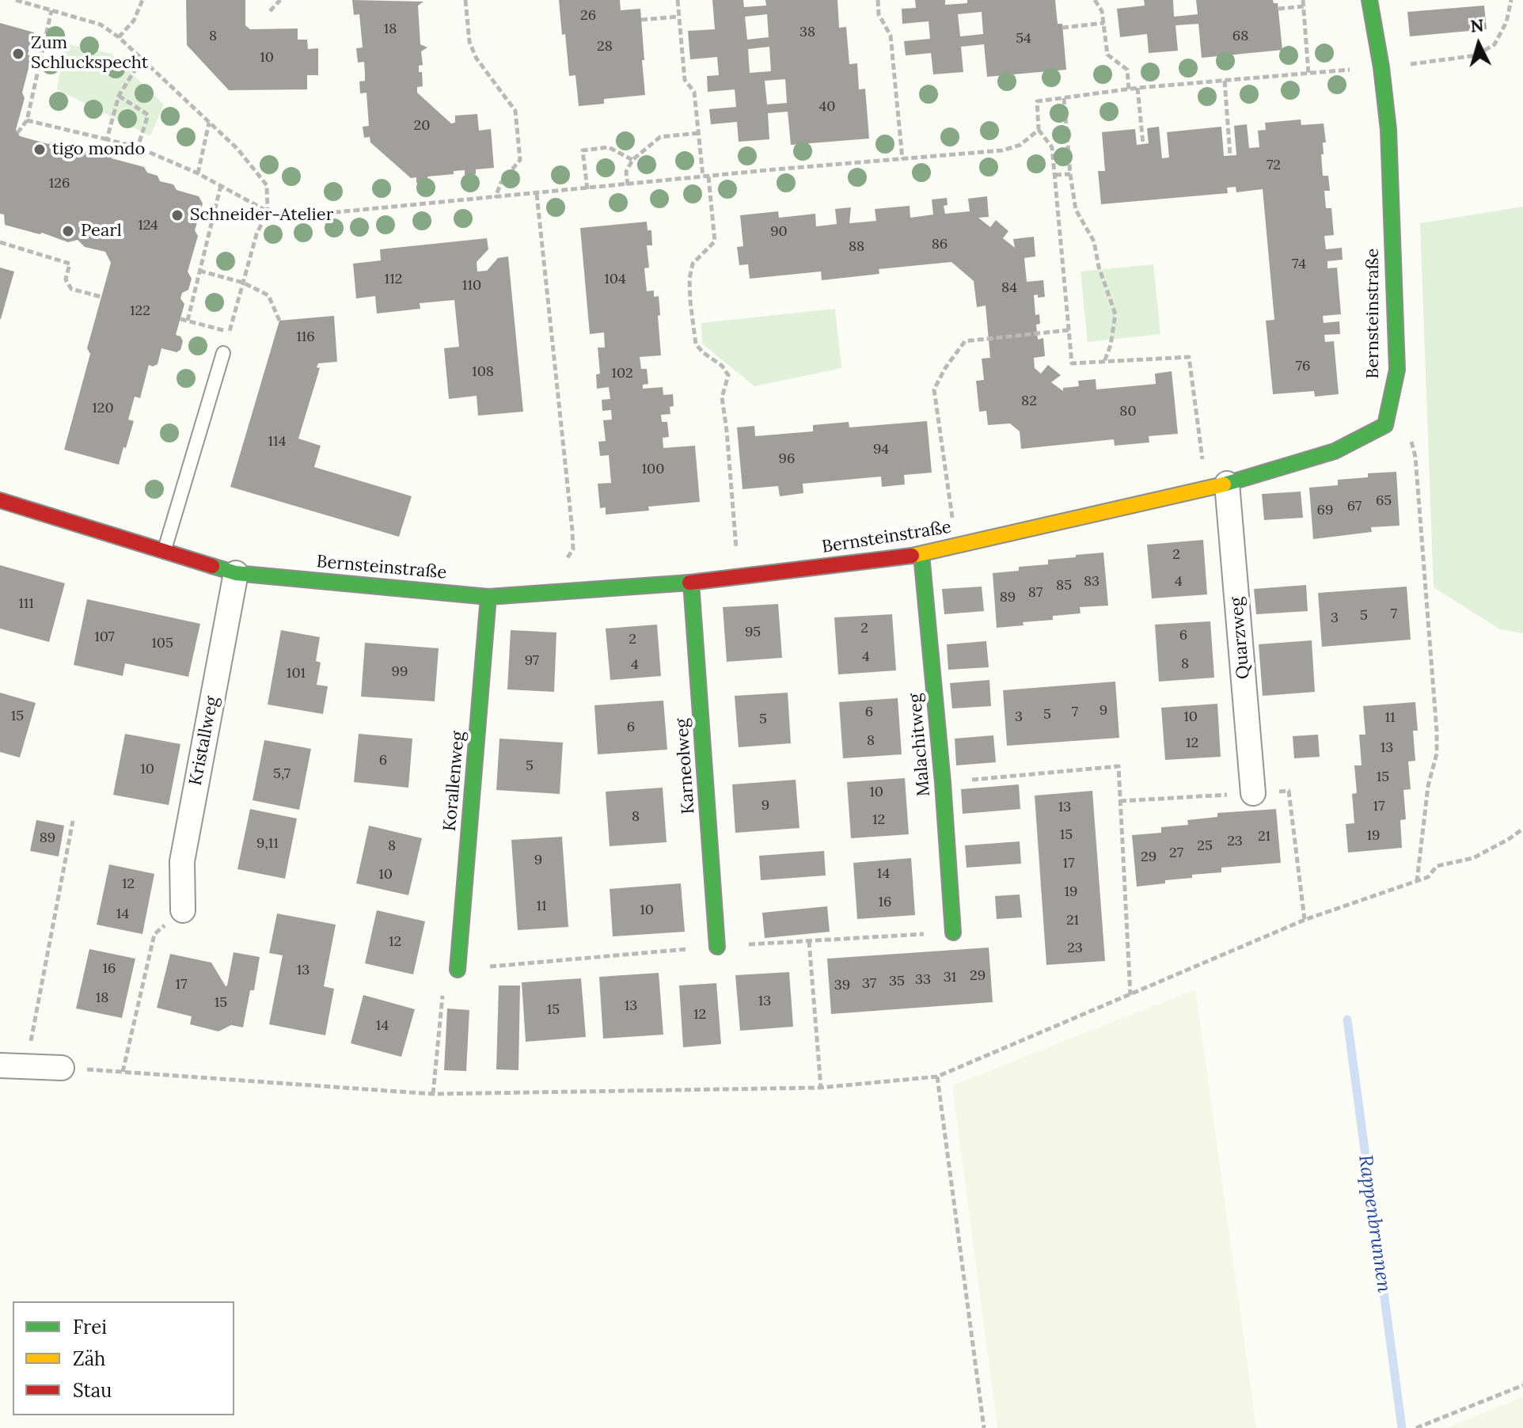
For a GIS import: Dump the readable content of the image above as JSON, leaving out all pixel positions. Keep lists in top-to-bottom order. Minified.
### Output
{"streets":{"street":["Bernsteinstraße","Quarzweg","Kristallweg","Malachitweg","Karneolweg","Korallenweg"]},"crossings":[["Bernsteinstraße","Quarzweg"],["Bernsteinstraße","Kristallweg"],["Bernsteinstraße","Malachitweg"],["Bernsteinstraße","Karneolweg"],["Bernsteinstraße","Korallenweg"]],"water":["Rappenbrunnen"],"places":["Zum Schluckspecht","tigo mondo","Schneider-Atelier","Pearl"],"house_numbers":["26","18","38","8","68","54","28","10","40","20","72","126","124","90","86","88","74","112","104","110","84","122","116","76","108","102","82","120","80","114","94","96","100","65","67","69","2","83","4","85","87","89","111","7","5","3","2","95","6","107","2","105","4","97","8","4","99","101","9","6","7","5","15","3","10","11","5","6","8","12","13","6","5","10","5,7","15","10","9","17","13","8","12","15","19","21","89","23","9,11","8","25","27","29","9","17","14","10","12","19","16","11","10","14","21","12","23","16","13","29","31","33","35","37","17","39","18","13","15","13","15","12","14"],"legend":["Frei","Zäh","Stau"],"north":"top"}
